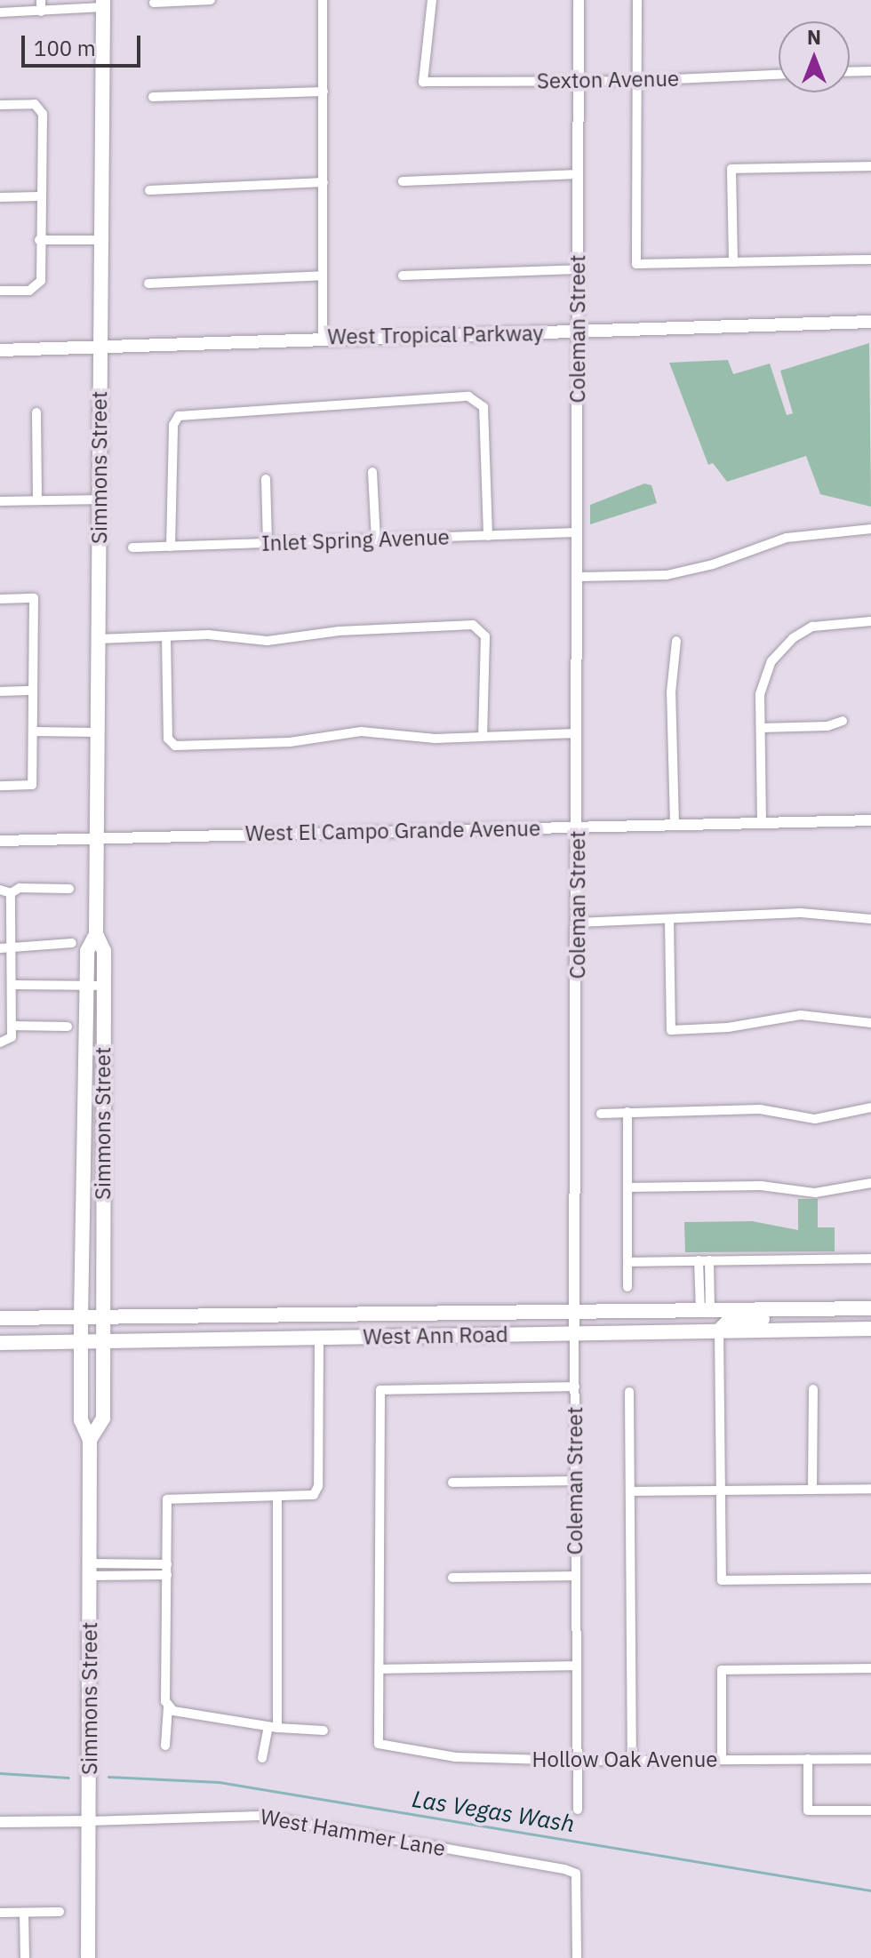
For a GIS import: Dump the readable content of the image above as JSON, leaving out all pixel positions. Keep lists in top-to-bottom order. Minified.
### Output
{"streets":{"main road":["West Tropical Parkway","Simmons Street","West Ann Road"],"street":["Sexton Avenue","Coleman Street","Inlet Spring Avenue","West El Campo Grande Avenue","Hollow Oak Avenue","West Hammer Lane"]},"crossings":[["Sexton Avenue","Coleman Street"],["Coleman Street","West Tropical Parkway"],["Coleman Street","Inlet Spring Avenue"],["Coleman Street","West El Campo Grande Avenue"],["Coleman Street","West Ann Road"],["Coleman Street","Hollow Oak Avenue"],["West Tropical Parkway","Simmons Street"],["Simmons Street","West El Campo Grande Avenue"],["Simmons Street","West Ann Road"],["Simmons Street","West Hammer Lane"]],"water":["Las Vegas Wash"],"scale_bar":"100 m","north":"top"}
